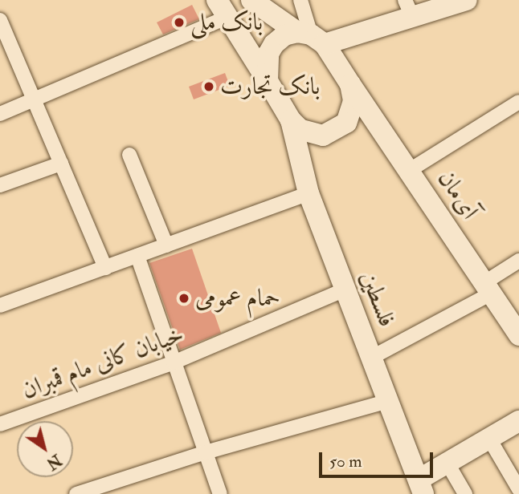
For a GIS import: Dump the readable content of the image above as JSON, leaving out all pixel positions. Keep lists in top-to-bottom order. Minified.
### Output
{"streets":{"main road":["آی‌مان","فلسطین"],"street":["خیابان کانی مام قمبران"]},"crossings":[["آی‌مان","فلسطین"],["فلسطین","خیابان کانی مام قمبران"]],"places":["بانک ملی","بانک تجارت","حمام عمومی"],"scale_bar":"50 m","north":"bottom right"}
